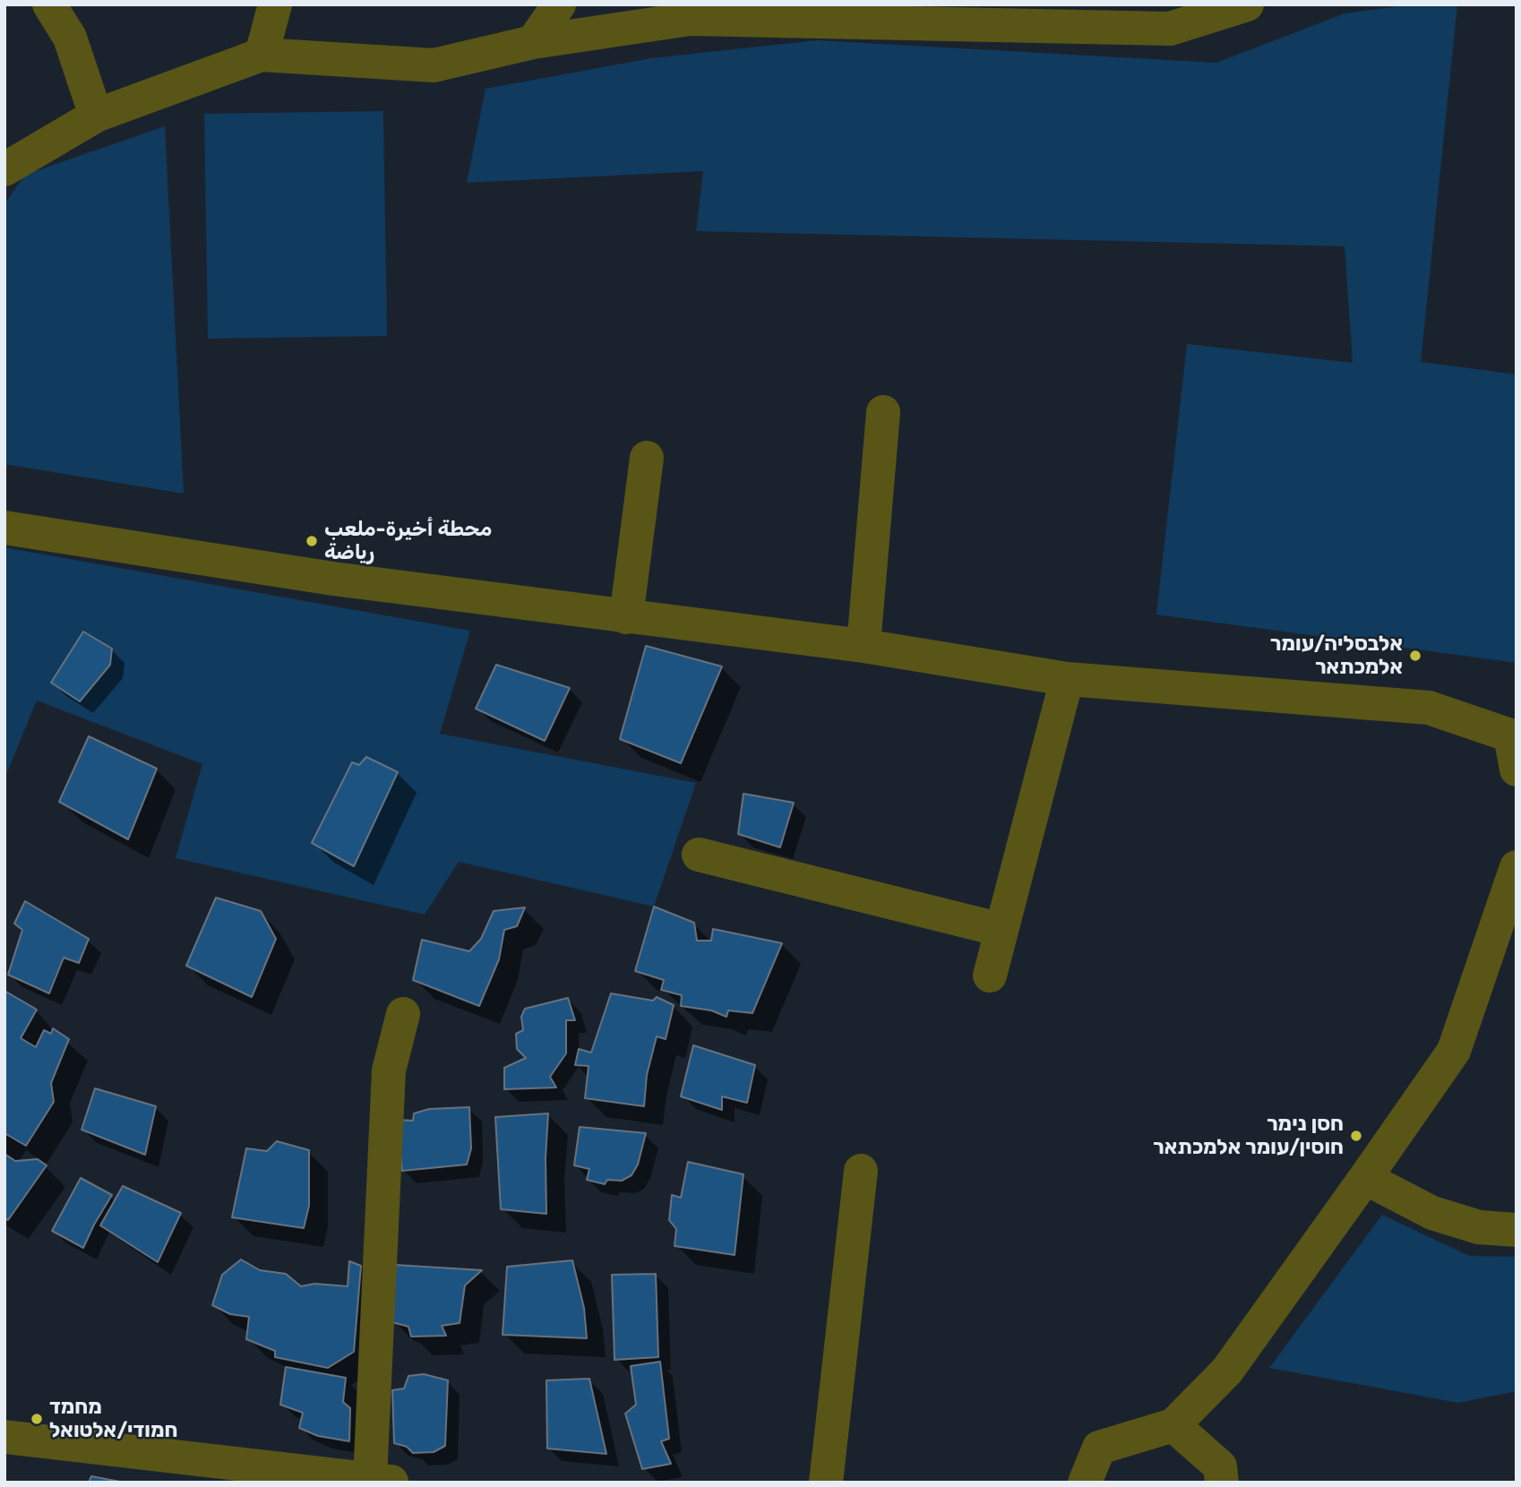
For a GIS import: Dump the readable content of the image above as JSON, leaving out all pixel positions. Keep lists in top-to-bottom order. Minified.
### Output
{"places":["محطة أخيرة-ملعب رياضة","אלבסליה/עומר אלמכתאר","חסן נימר חוסין/עומר אלמכתאר","מחמד חמודי/אלטואל"]}
